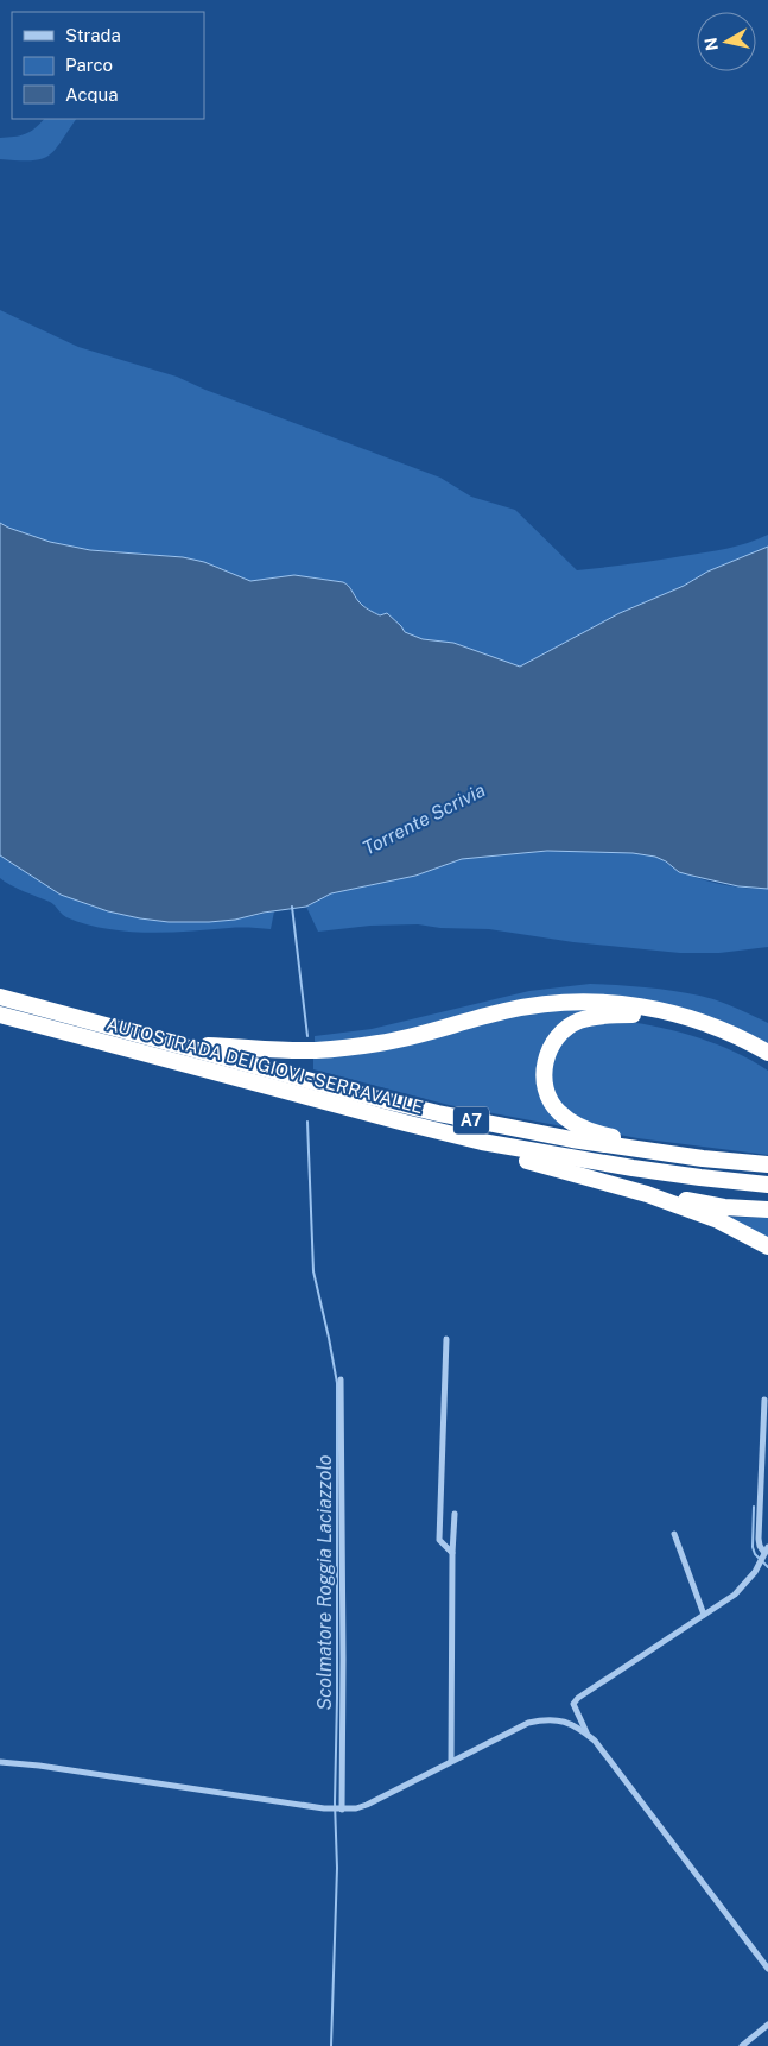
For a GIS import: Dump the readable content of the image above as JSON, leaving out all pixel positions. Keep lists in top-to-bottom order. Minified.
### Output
{"streets":{"highway":["AUTOSTRADA DEI GIOVI - SERRAVALLE","A7"]},"water":["Torrente Scrivia","Scolmatore Roggia Laciazzolo"],"legend":["Strada","Parco","Acqua"],"north":"left"}
